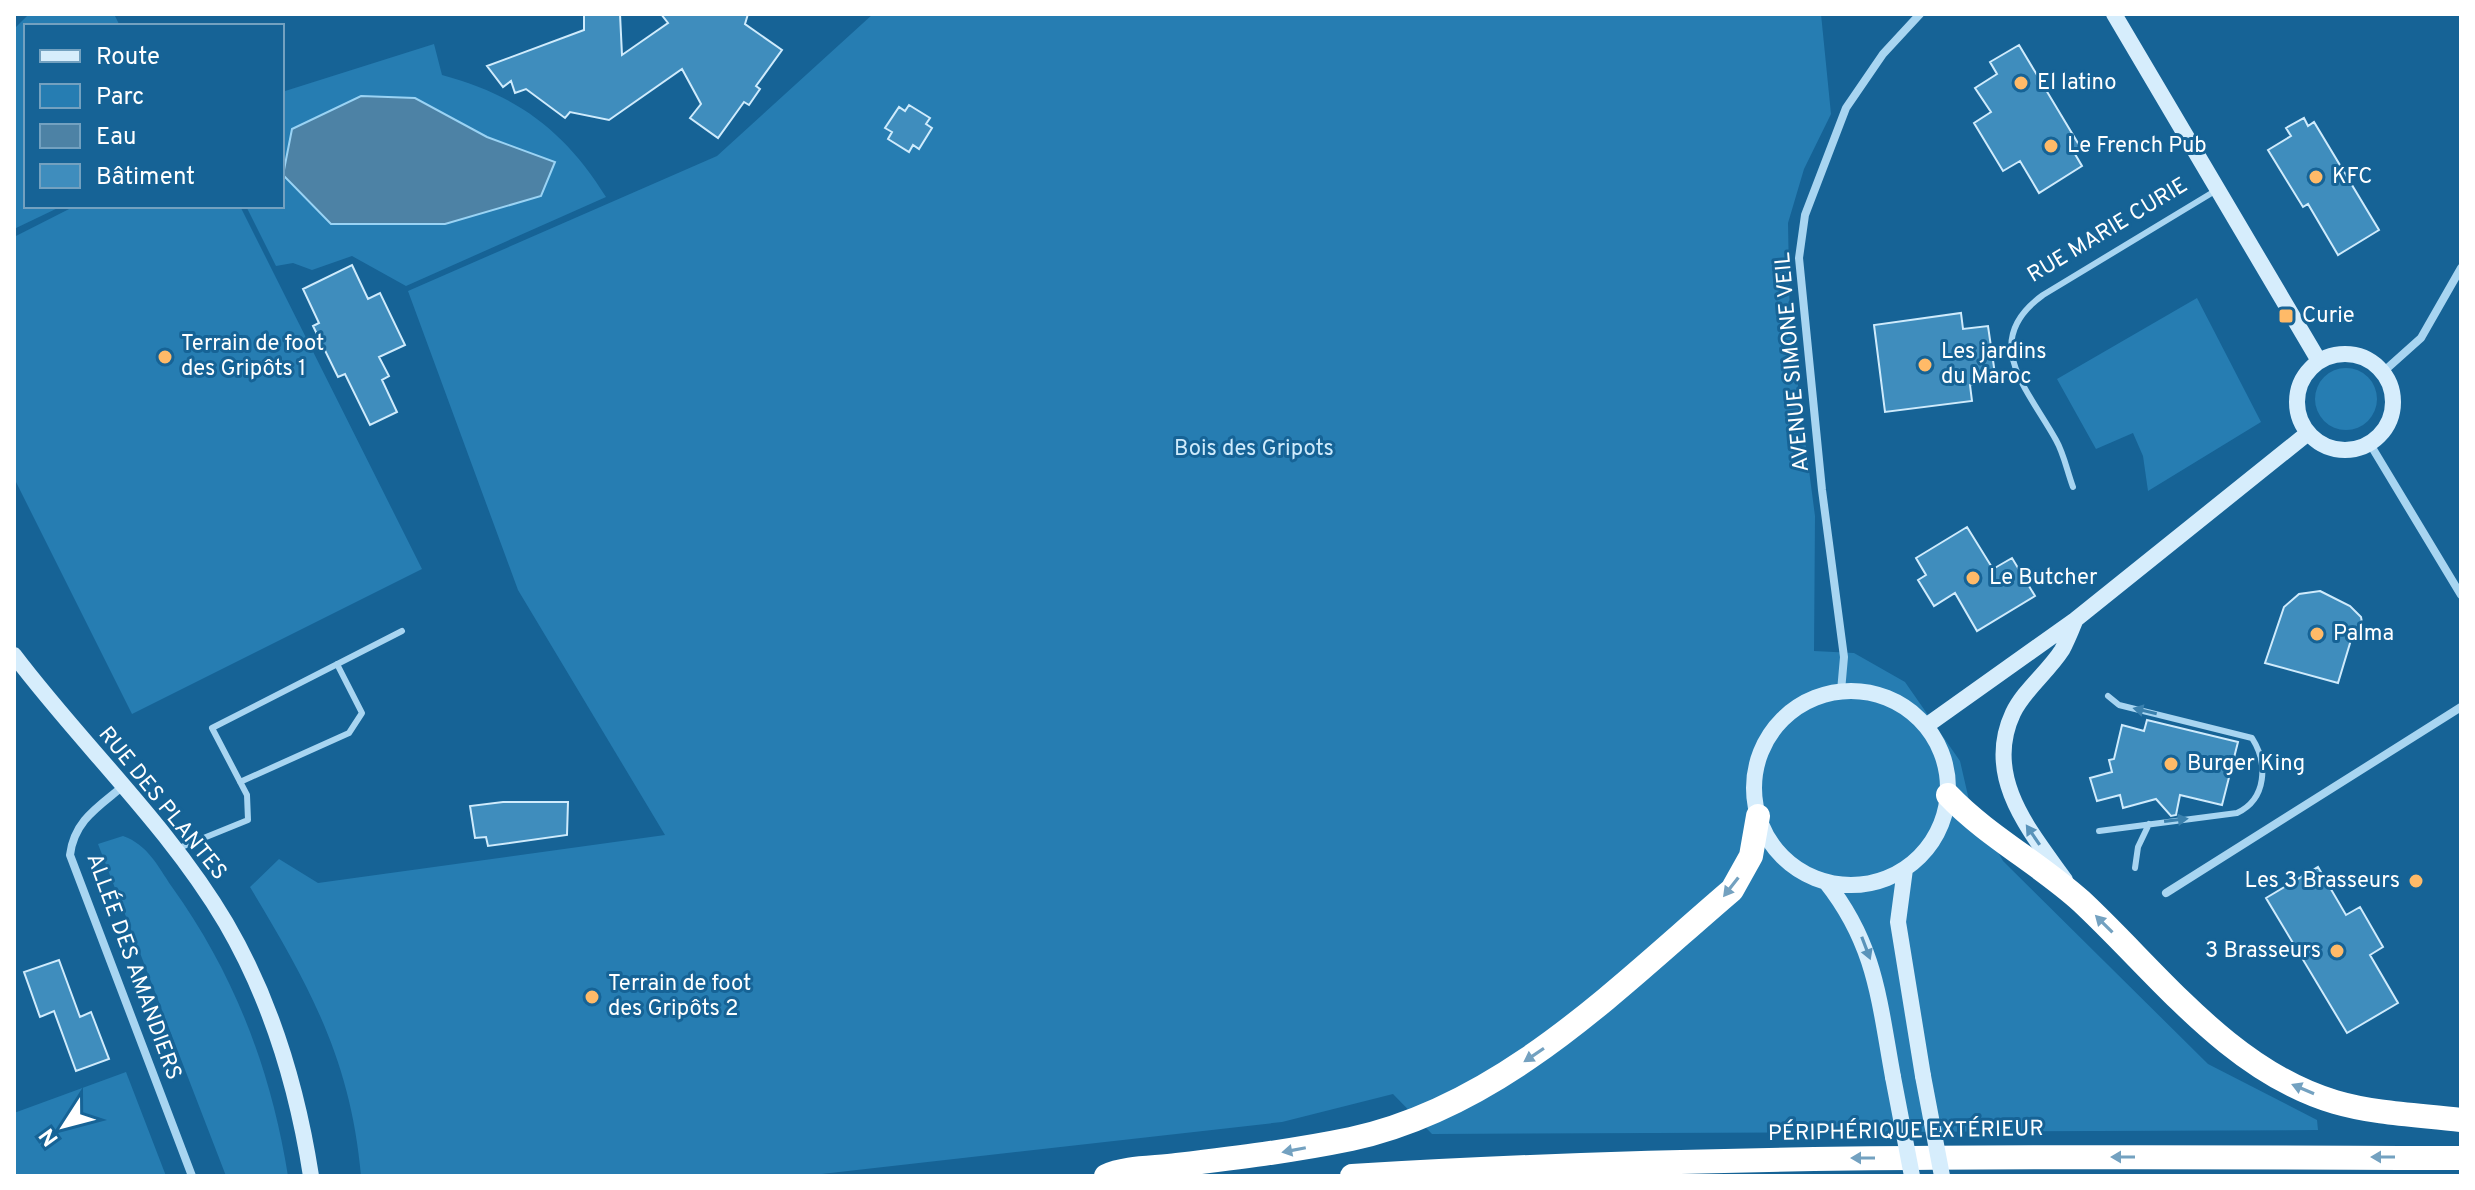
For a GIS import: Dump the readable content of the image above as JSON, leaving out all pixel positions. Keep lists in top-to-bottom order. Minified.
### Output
{"streets":{"highway":["PÉRIPHÉRIQUE EXTÉRIEUR"],"street":["RUE MARIE CURIE","AVENUE SIMONE VEIL","RUE DES PLANTES","ALLÉE DES AMANDIERS"]},"crossings":[["RUE DES PLANTES","ALLÉE DES AMANDIERS"]],"one_way":["PÉRIPHÉRIQUE EXTÉRIEUR"],"parks":["Bois des Gripots"],"places":{"other":["El latino","Le French Pub","KFC","Terrain de foot des Gripôts 1","Les jardins du Maroc","Le Butcher","Palma","Burger King","Les 3 Brasseurs","3 Brasseurs","Terrain de foot des Gripôts 2"],"transit":["Curie"]},"legend":["Route","Parc","Eau","Bâtiment"],"north":"bottom left"}
